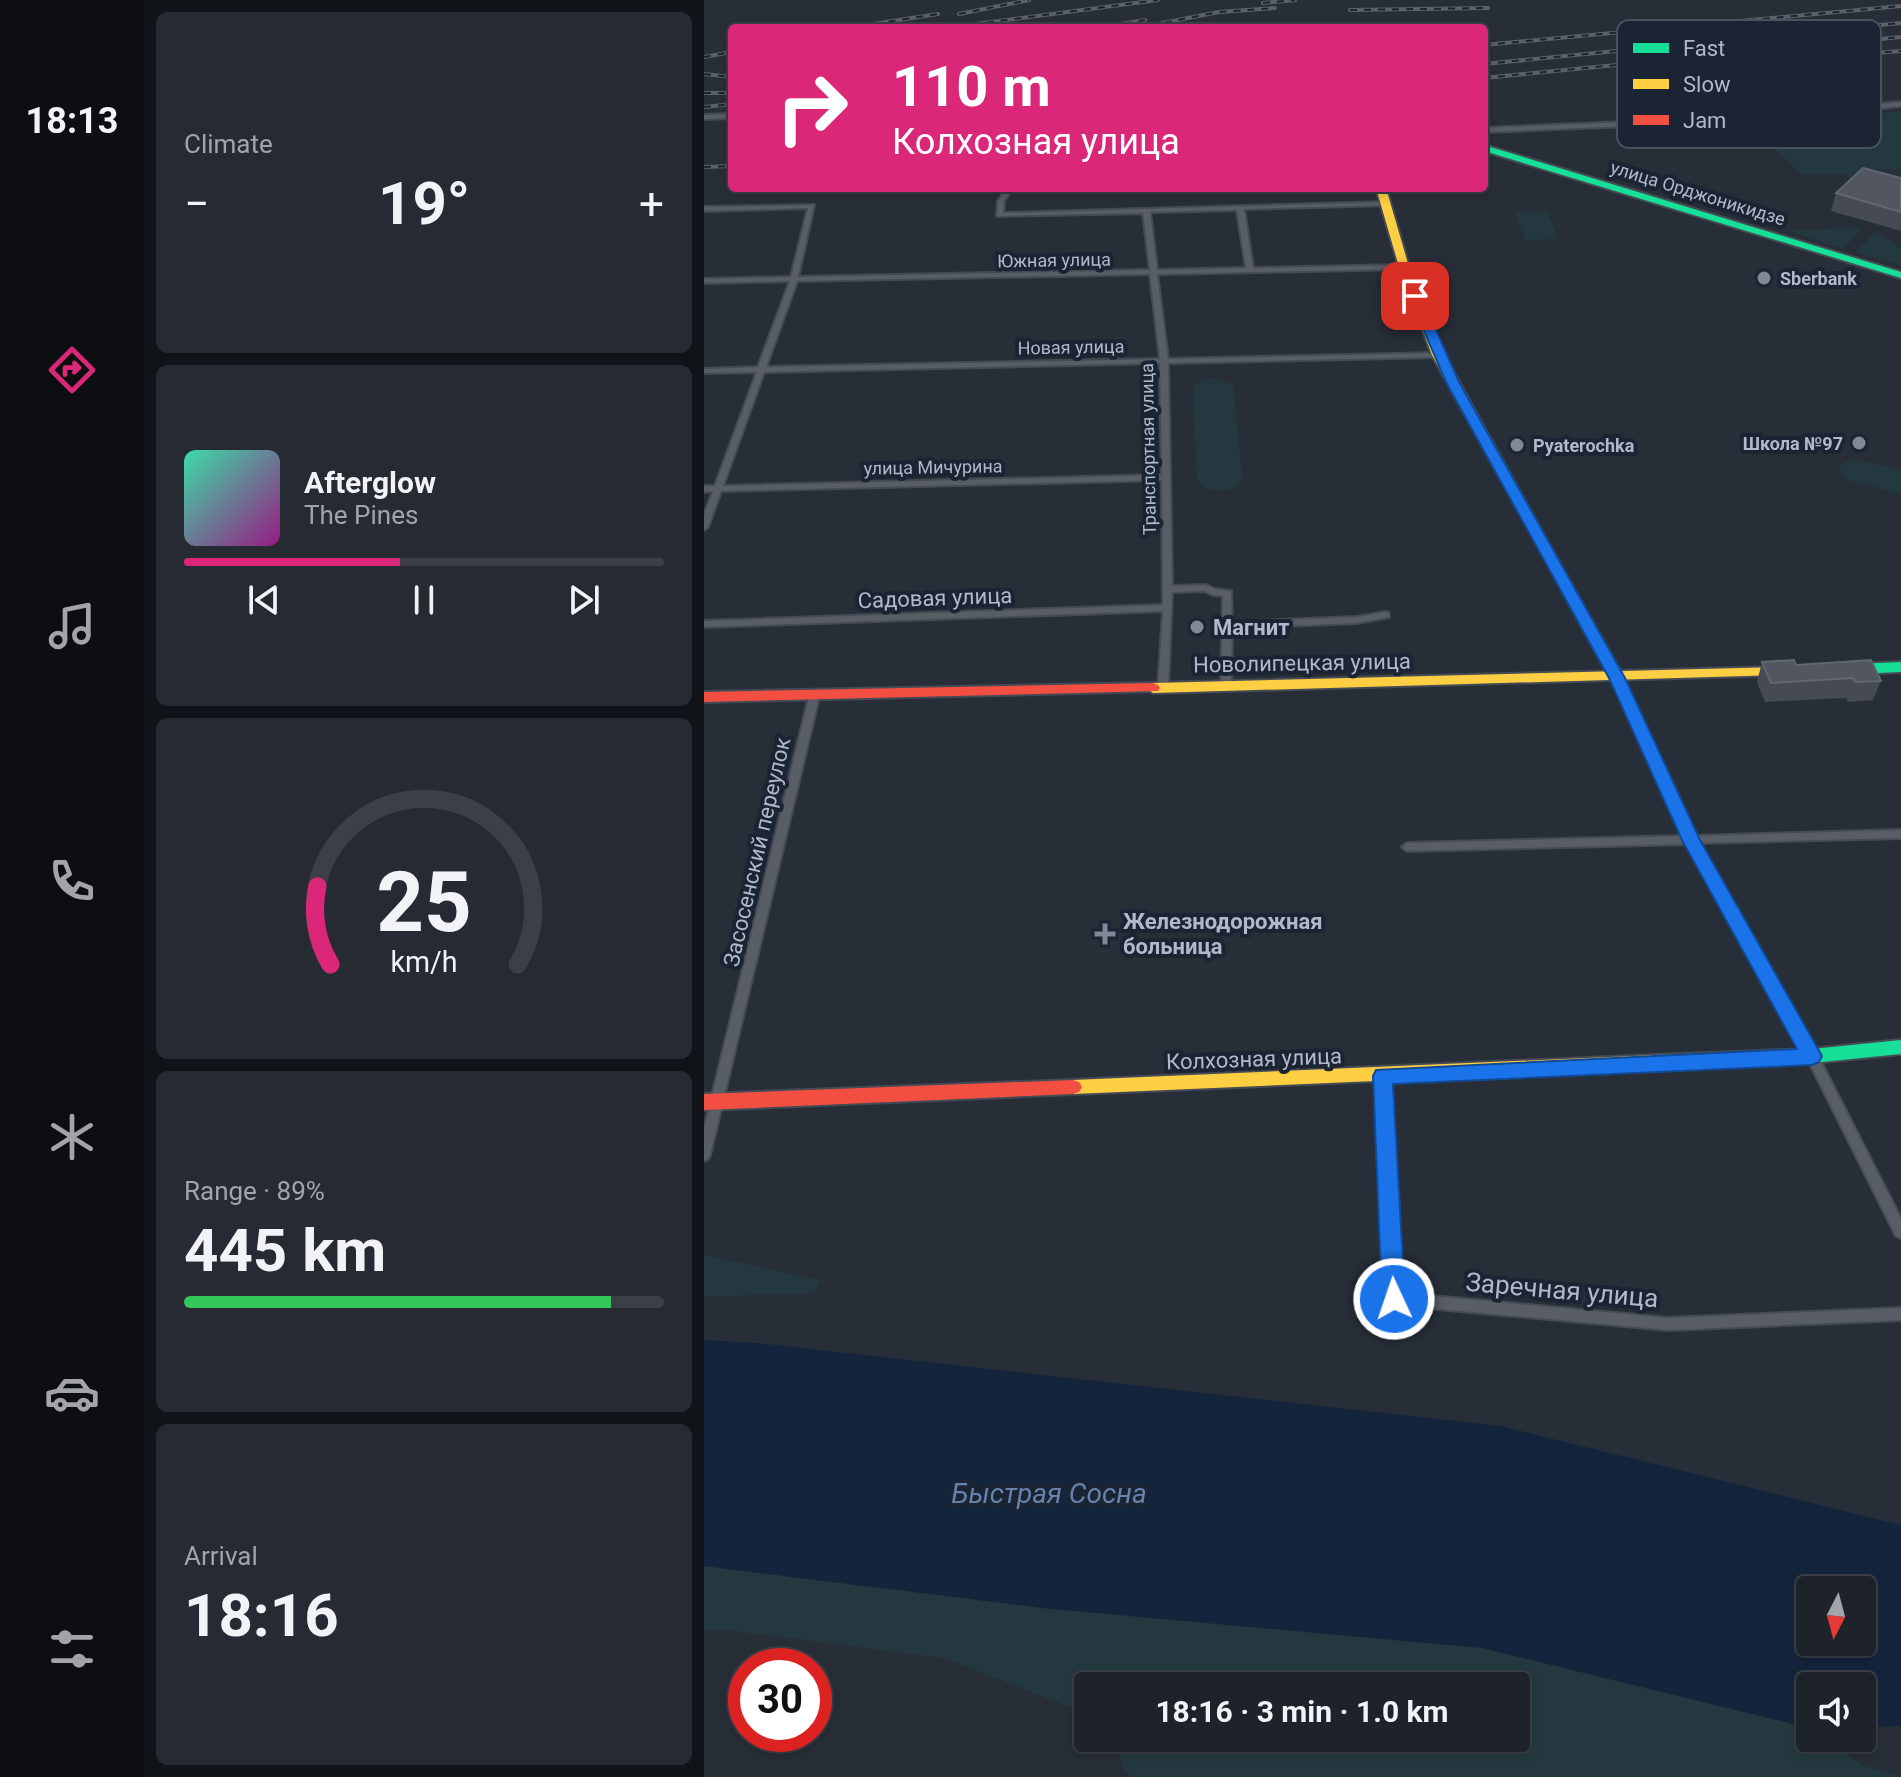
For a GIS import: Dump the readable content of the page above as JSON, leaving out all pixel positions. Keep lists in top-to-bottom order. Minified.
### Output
{"streets":{"street":["улица Орджоникидзе","Южная улица","Новая улица","Транспортная улица","улица Мичурина","Садовая улица","Новолипецкая улица","Засосенский переулок","Колхозная улица","Заречная улица"]},"crossings":[["Южная улица","Транспортная улица"],["Новая улица","Транспортная улица"],["Транспортная улица","улица Мичурина"],["Транспортная улица","Садовая улица"],["Транспортная улица","Новолипецкая улица"],["Новолипецкая улица","Засосенский переулок"],["Засосенский переулок","Колхозная улица"],["Колхозная улица","Заречная улица"]],"water":["Быстрая Сосна"],"places":{"other":["Sberbank","Школа №97","Pyaterochka","Магнит"],"health":["Железнодорожная больница"]},"legend":["Fast","Slow","Jam"],"north":"bottom","page":{"tabs":"18:13","tile":["Climate",["Range · 89%","445 km"],["Arrival","18:16"]],"turn":["110 m","Колхозная улица"],"heat":["−","19°","+"],"song":["Afterglow","The Pines"],"limit":"30","trip":"18:16 · 3 min · 1.0 km","gauge":["25","km/h"]}}
